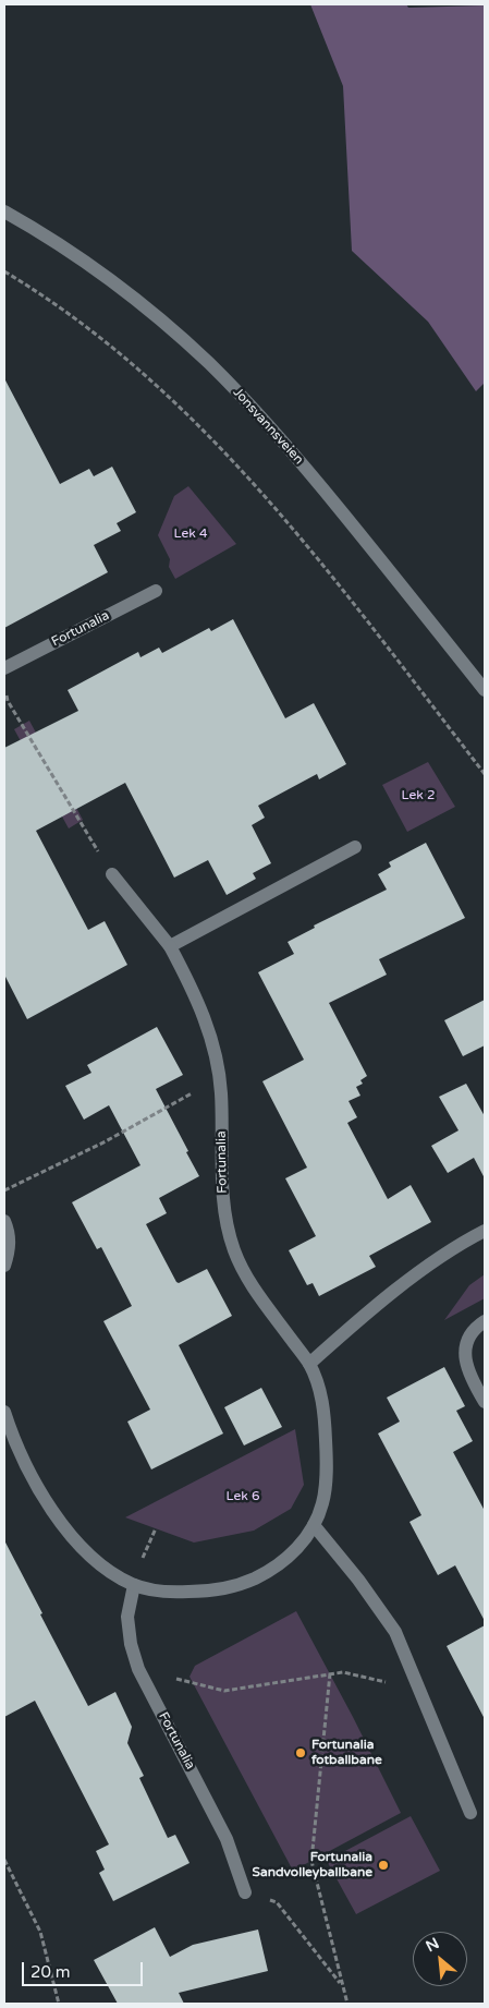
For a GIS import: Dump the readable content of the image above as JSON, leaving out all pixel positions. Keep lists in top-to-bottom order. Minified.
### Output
{"streets":{"street":["Jonsvannsveien","Fortunalia"]},"parks":["Lek 4","Lek 2","Lek 6"],"places":["Fortunalia fotballbane","Fortunalia Sandvolleyballbane"],"scale_bar":"20 m","north":"top left"}
